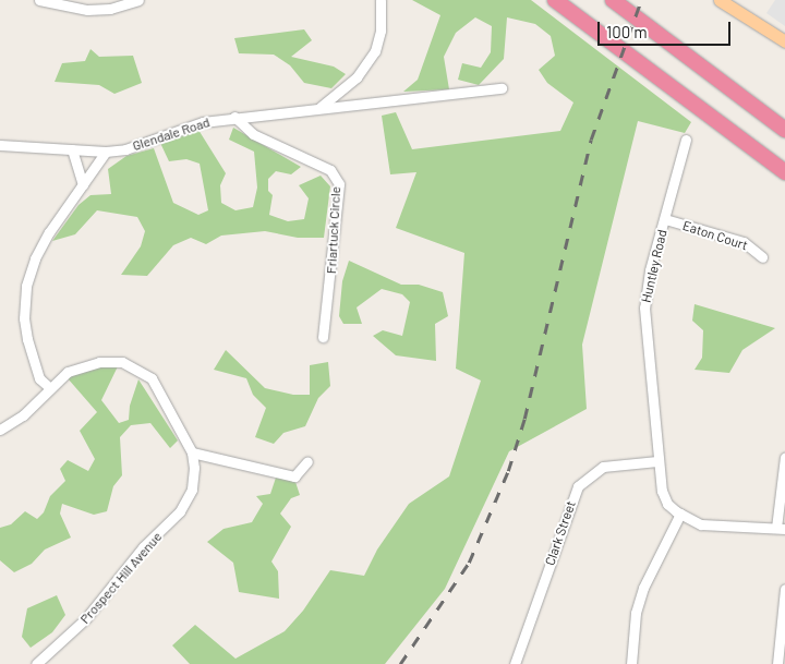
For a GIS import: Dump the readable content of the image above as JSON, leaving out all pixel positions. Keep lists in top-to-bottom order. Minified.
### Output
{"streets":{"street":["Glendale Road","Friartuck Circle","Eaton Court","Huntley Road","Clark Street","Prospect Hill Avenue"]},"crossings":[["Glendale Road","Friartuck Circle"],["Eaton Court","Huntley Road"],["Huntley Road","Clark Street"]],"scale_bar":"100 m"}
